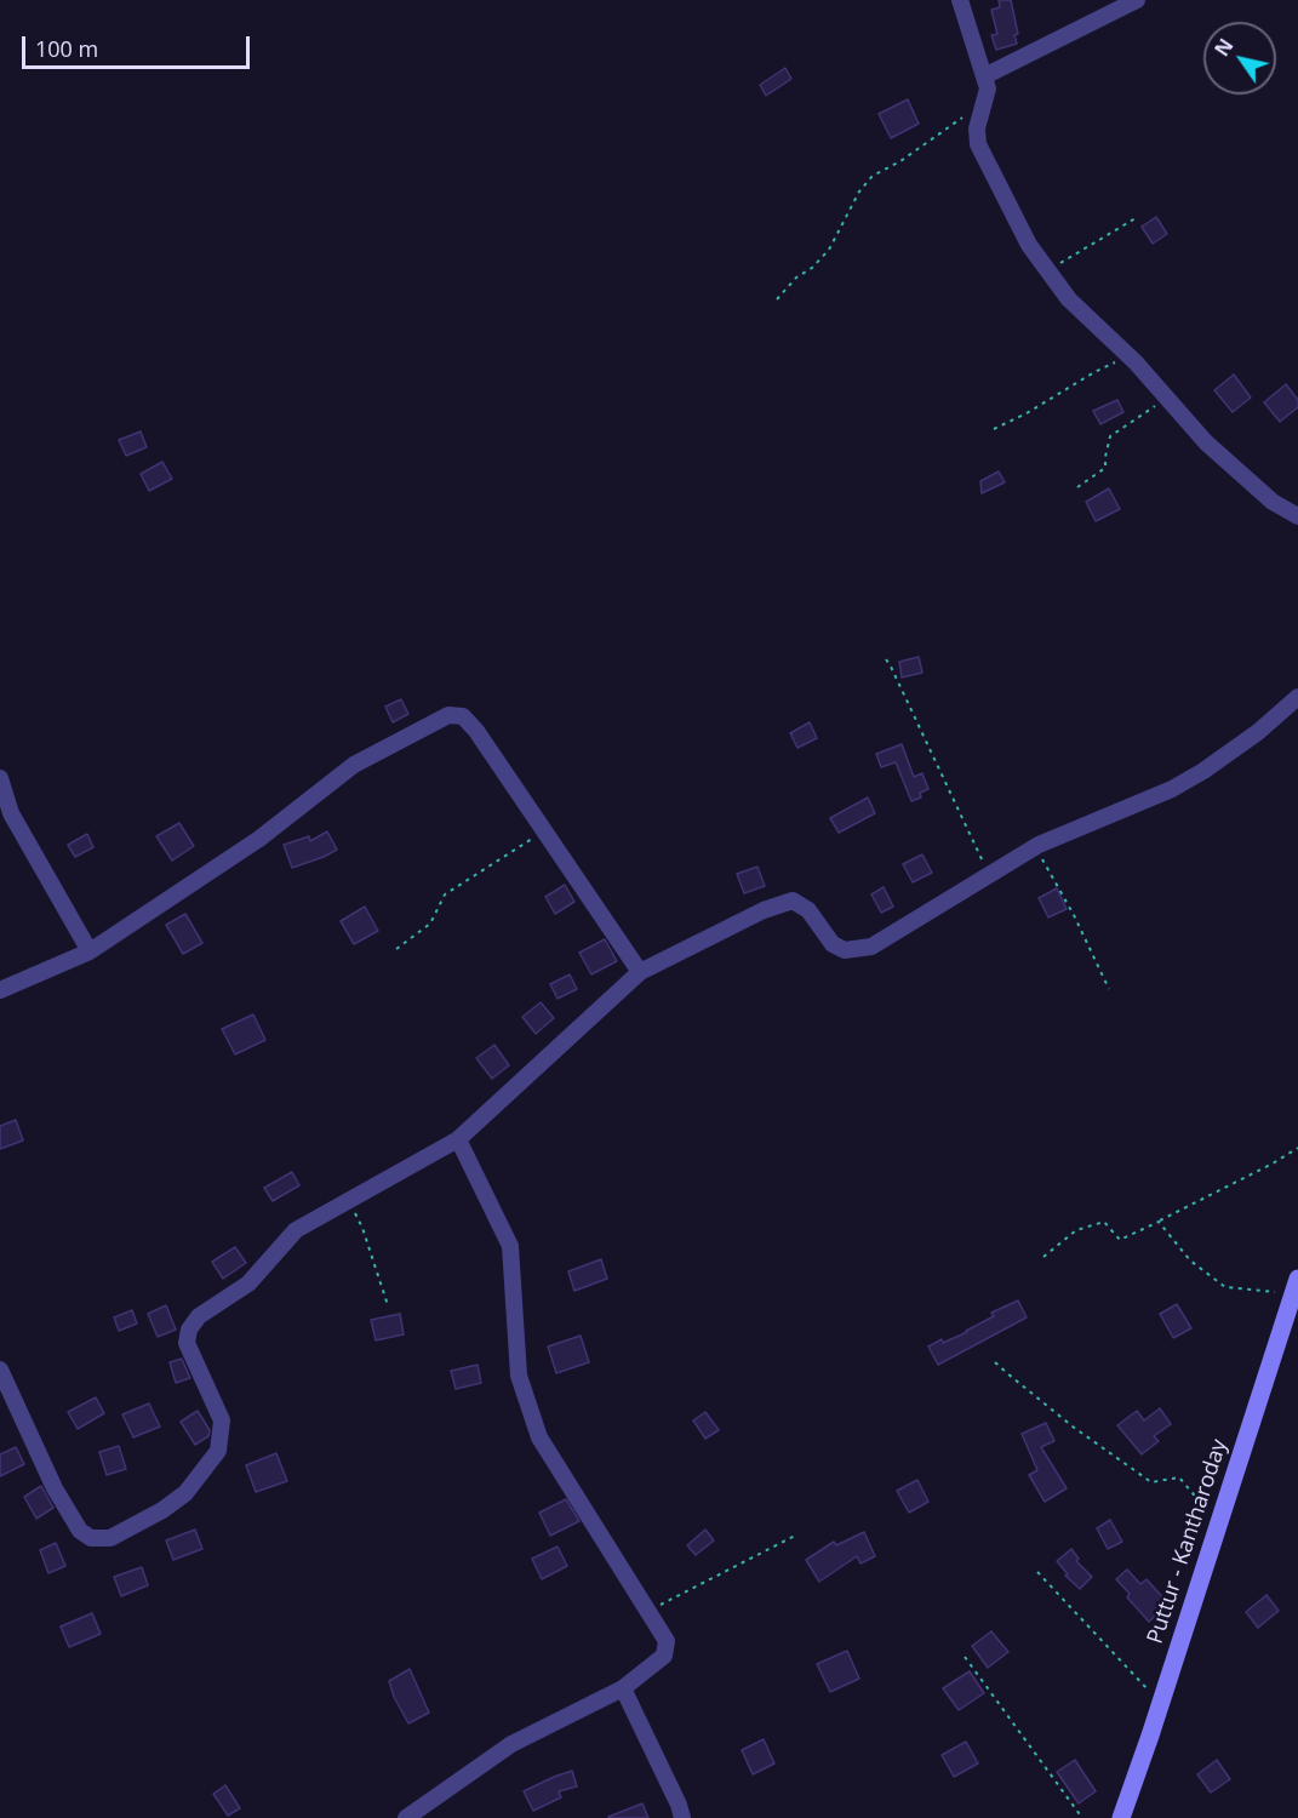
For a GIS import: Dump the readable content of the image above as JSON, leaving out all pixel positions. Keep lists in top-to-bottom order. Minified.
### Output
{"streets":{"main road":["Puttur - Kantharoday"]},"scale_bar":"100 m","north":"top left"}
